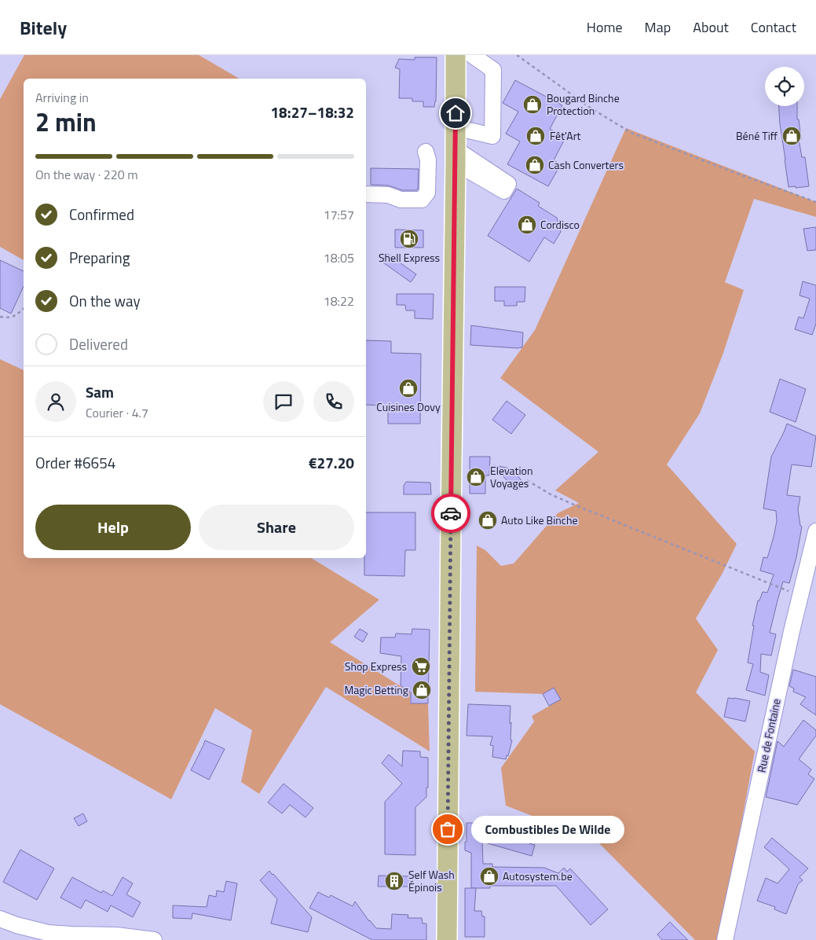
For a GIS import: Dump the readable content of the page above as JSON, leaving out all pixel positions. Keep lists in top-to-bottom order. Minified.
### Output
{"streets":{"street":["Rue de Fontaine"]},"places":{"shop":["Bougard Binche Protection","Fêt'Art","Béné Tiff","Cash Converters","Cordisco","Cuisines Dovy","Elevation Voyages","Auto Like Binche","Magic Betting","Autosystem.be"],"fuel station":["Shell Express"],"supermarket":["Shop Express"],"other":["Combustibles De Wilde"],"building":["Self Wash Épinois"]},"page":{"header":"Bitely","nav":["Home","Map","About","Contact"],"heading":["2 min","Arriving in","18:27–18:32"],"panel":["Sam","Courier · 4.7","Order #6654","€27.20"],"bar":"On the way · 220 m","list":[["Confirmed","17:57"],["Preparing","18:05"],["On the way","18:22"],"Delivered"],"buttons":["Help","Share"],"bubble":"Combustibles De Wilde"}}
